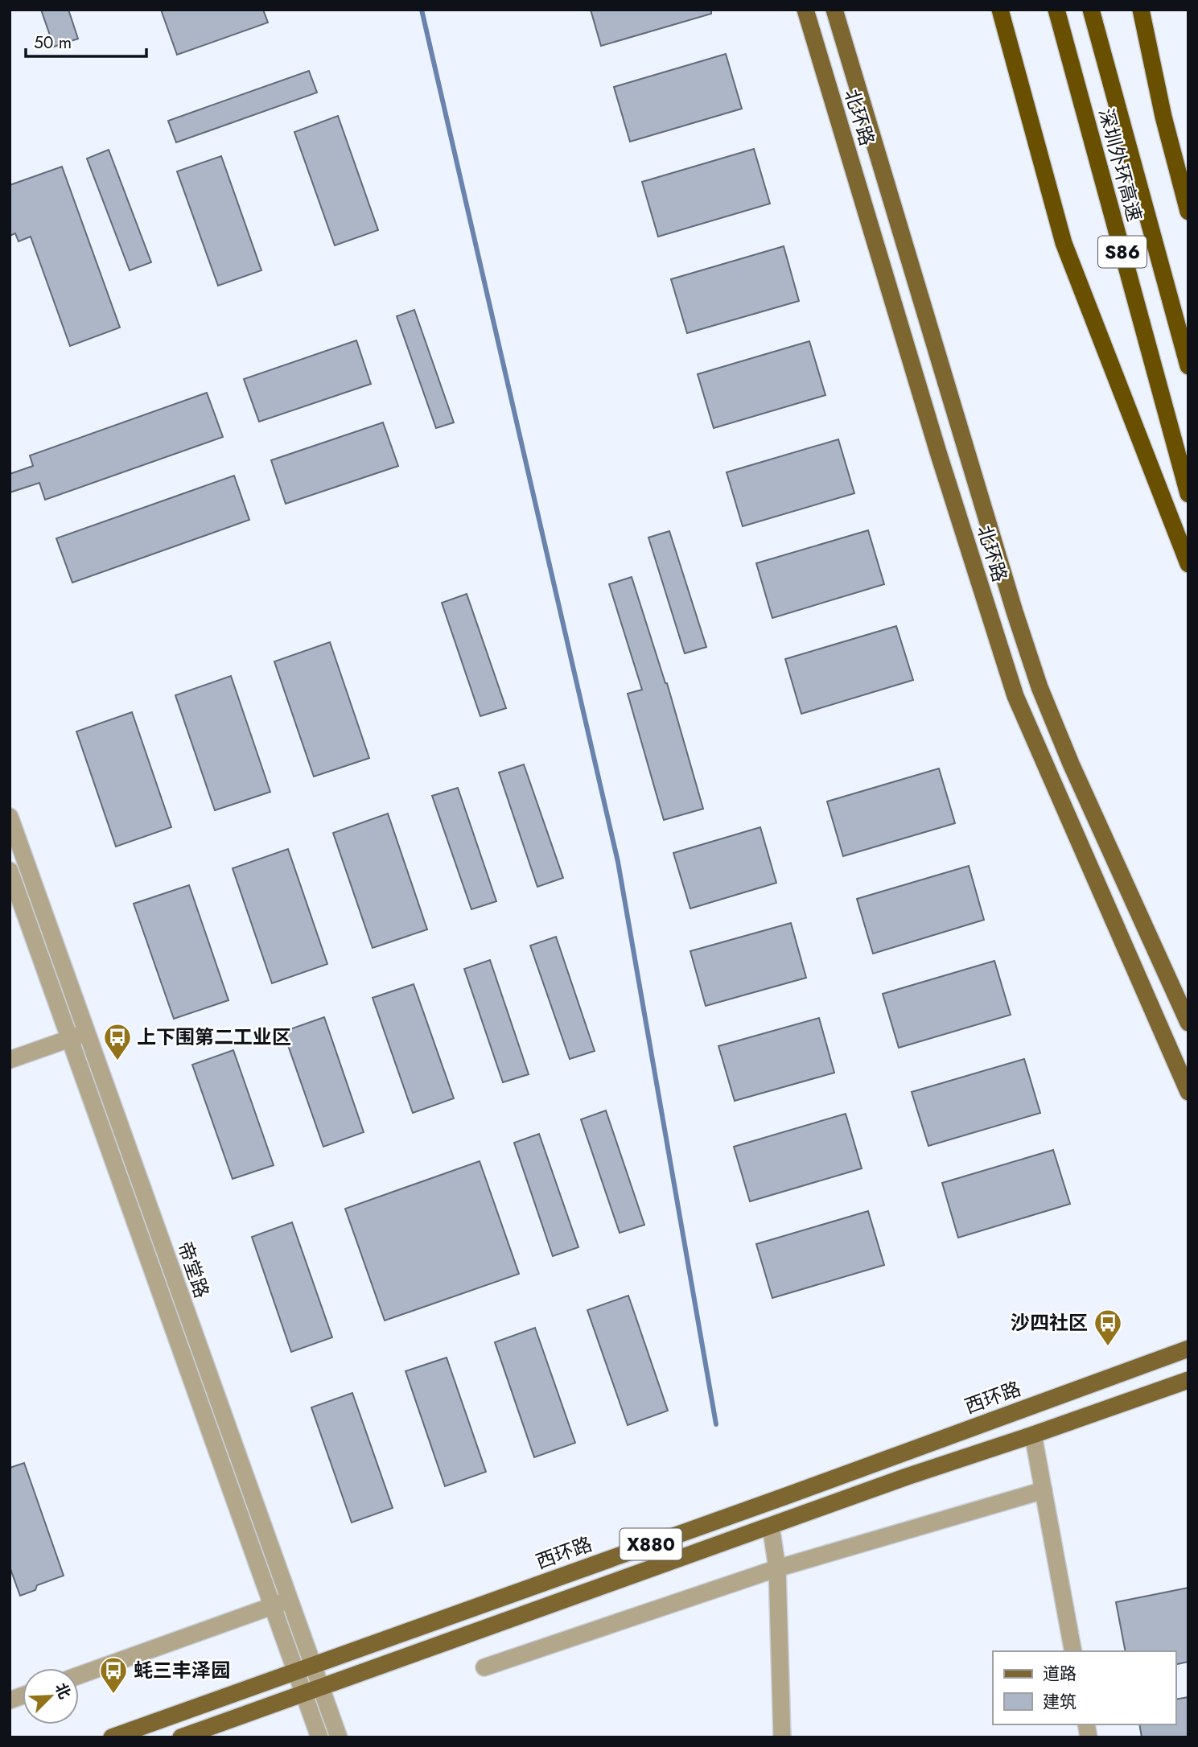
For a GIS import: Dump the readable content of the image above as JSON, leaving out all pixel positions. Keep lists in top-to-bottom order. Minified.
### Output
{"streets":{"highway":["深圳外环高速","S86"],"main road":["北环路","西环路","X880"],"street":["帝堂路"]},"crossings":[["帝堂路","西环路"],["帝堂路","X880"]],"places":{"bus stop":["上下围第二工业区","沙四社区","蚝三丰泽园"]},"legend":["道路","建筑"],"scale_bar":"50 m","north":"top right"}
